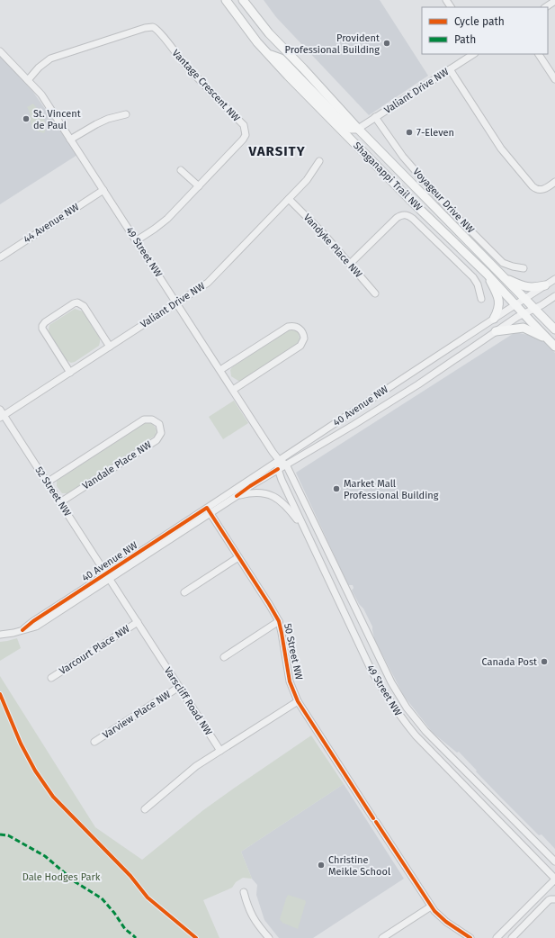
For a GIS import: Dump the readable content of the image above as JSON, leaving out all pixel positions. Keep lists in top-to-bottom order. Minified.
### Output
{"streets":{"main road":["Shaganappi Trail NW"],"street":["Vantage Crescent NW","Valiant Drive NW","Voyageur Drive NW","44 Avenue NW","Vandyke Place NW","49 Street NW","40 Avenue NW","Vandale Place NW","52 Street NW","Varcourt Place NW","50 Street NW","Varscliff Road NW","Varview Place NW"]},"crossings":[["Vantage Crescent NW","49 Street NW"],["Valiant Drive NW","Shaganappi Trail NW"],["Valiant Drive NW","Voyageur Drive NW"],["Valiant Drive NW","Vandyke Place NW"],["Valiant Drive NW","49 Street NW"],["Valiant Drive NW","52 Street NW"],["Shaganappi Trail NW","40 Avenue NW"],["44 Avenue NW","49 Street NW"],["49 Street NW","40 Avenue NW"],["40 Avenue NW","52 Street NW"],["40 Avenue NW","50 Street NW"],["40 Avenue NW","Varscliff Road NW"],["Vandale Place NW","52 Street NW"],["52 Street NW","Varscliff Road NW"],["Varcourt Place NW","Varscliff Road NW"],["Varscliff Road NW","Varview Place NW"]],"districts":["VARSITY"],"parks":["Dale Hodges Park"],"places":["Provident Professional Building","St. Vincent de Paul","7-Eleven","Market Mall Professional Building","Canada Post","Christine Meikle School"],"legend":["Cycle path","Path"]}
